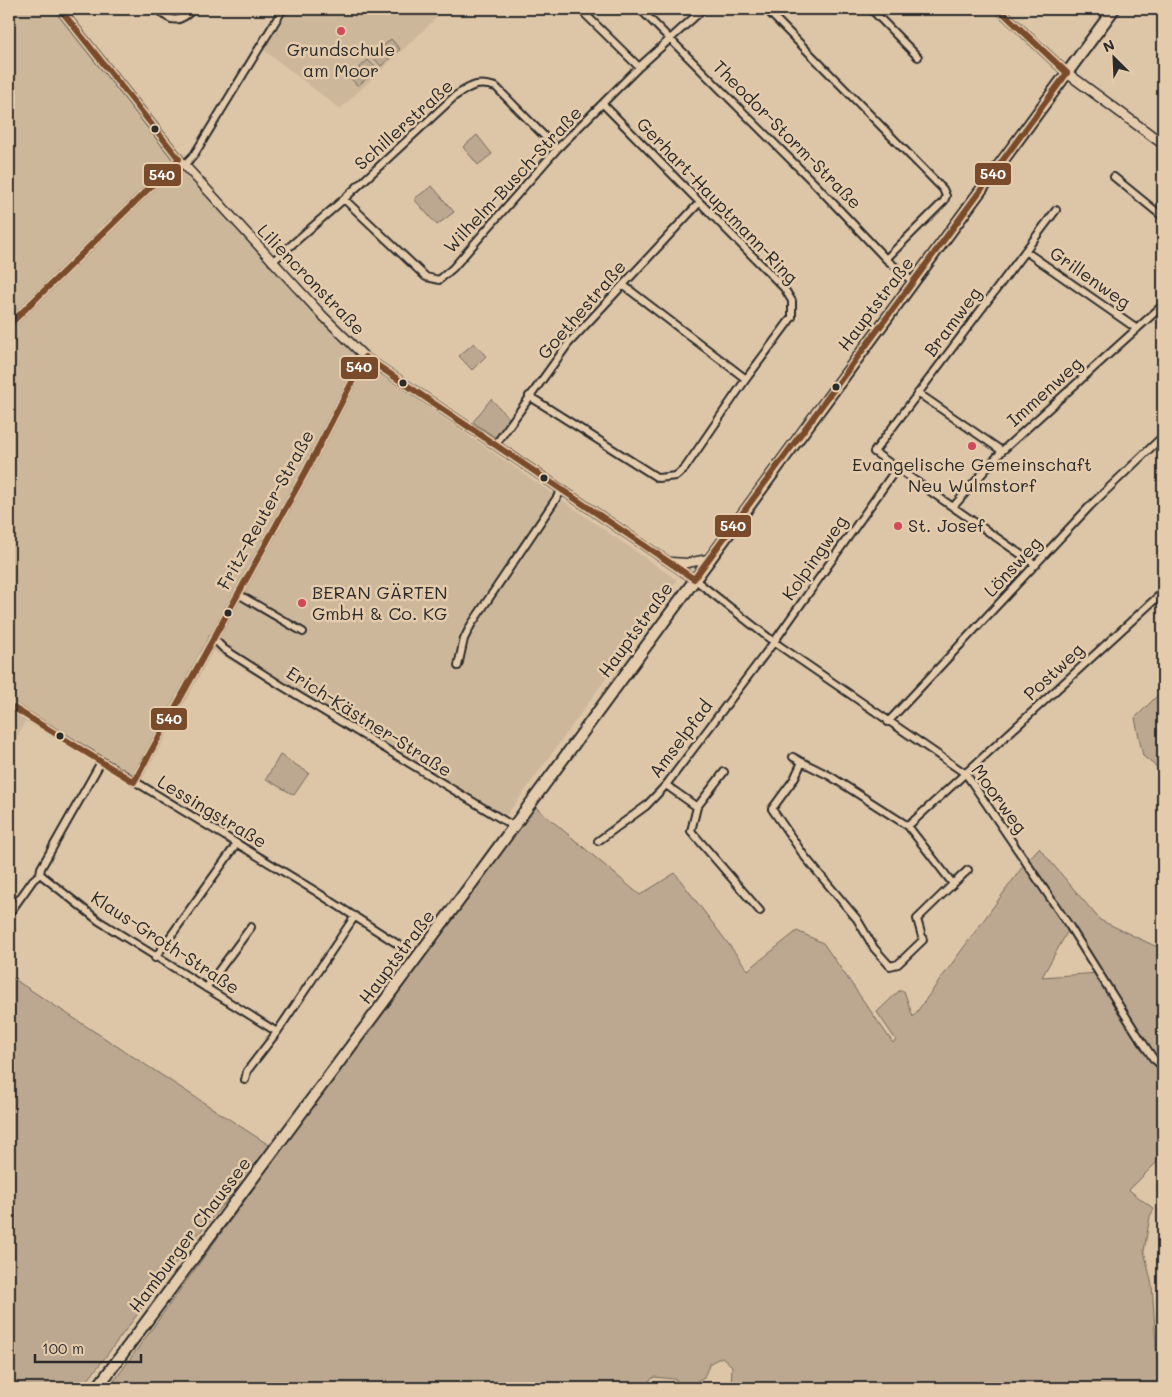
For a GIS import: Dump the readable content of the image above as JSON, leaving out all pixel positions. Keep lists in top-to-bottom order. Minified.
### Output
{"streets":{"main road":["Hauptstraße","Hamburger Chaussee"],"street":["Schillerstraße","Theodor-Storm-Straße","Wilhelm-Busch-Straße","Gerhart-Hauptmann-Ring","Grillenweg","Liliencronstraße","Goethestraße","Bramweg","Immenweg","Fritz-Reuter-Straße","Kolpingweg","Lönsweg","Postweg","Erich-Kästner-Straße","Amselpfad","Moorweg","Lessingstraße","Klaus-Groth-Straße"]},"crossings":[["Schillerstraße","Wilhelm-Busch-Straße"],["Schillerstraße","Liliencronstraße"],["Theodor-Storm-Straße","Wilhelm-Busch-Straße"],["Theodor-Storm-Straße","Hauptstraße"],["Wilhelm-Busch-Straße","Gerhart-Hauptmann-Ring"],["Gerhart-Hauptmann-Ring","Goethestraße"],["Grillenweg","Bramweg"],["Grillenweg","Immenweg"],["Liliencronstraße","Hauptstraße"],["Liliencronstraße","Goethestraße"],["Liliencronstraße","Fritz-Reuter-Straße"],["Liliencronstraße","Moorweg"],["Hauptstraße","Erich-Kästner-Straße"],["Hauptstraße","Moorweg"],["Hauptstraße","Hamburger Chaussee"],["Bramweg","Kolpingweg"],["Fritz-Reuter-Straße","Erich-Kästner-Straße"],["Fritz-Reuter-Straße","Lessingstraße"],["Kolpingweg","Amselpfad"],["Kolpingweg","Moorweg"],["Lönsweg","Moorweg"],["Postweg","Moorweg"],["Amselpfad","Moorweg"]],"places":["Grundschule am Moor","Evangelische Gemeinschaft Neu Wulmstorf","St. Josef","BERAN GÄRTEN GmbH & Co. KG"],"lines":["transit line 540"],"scale_bar":"100 m","north":"top left"}
